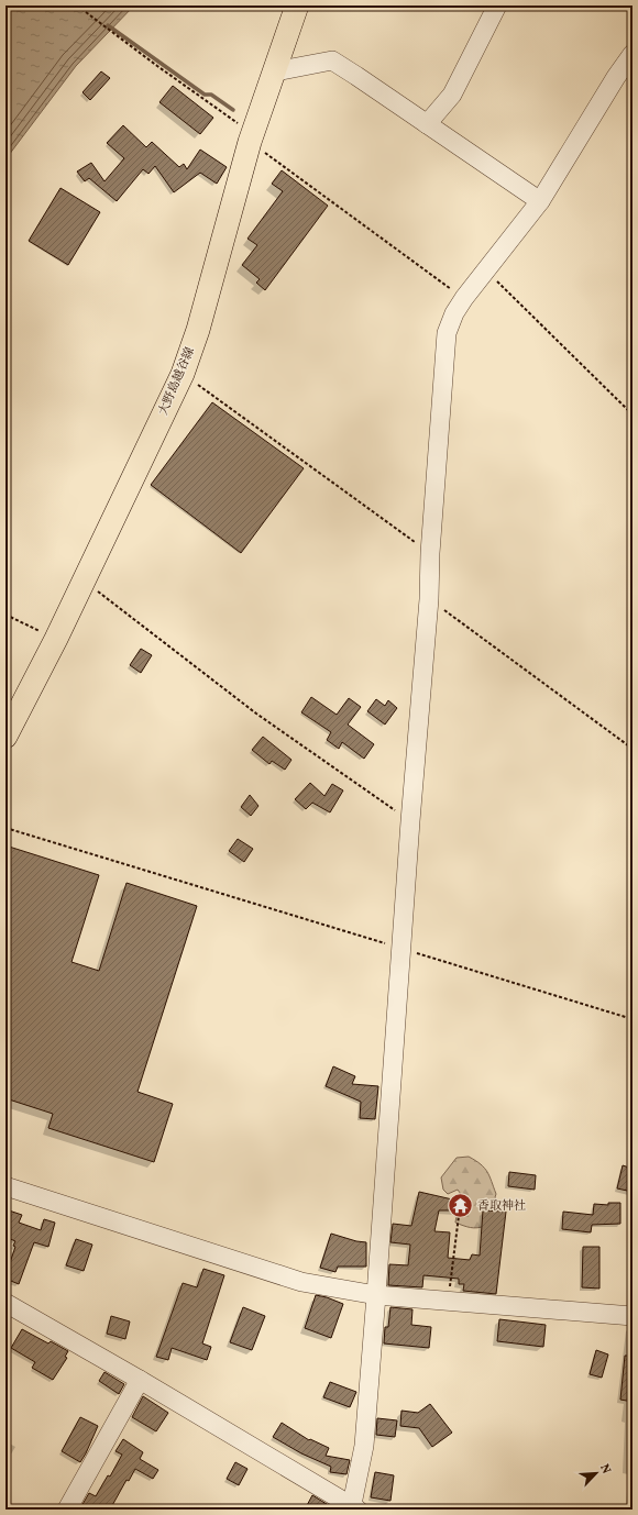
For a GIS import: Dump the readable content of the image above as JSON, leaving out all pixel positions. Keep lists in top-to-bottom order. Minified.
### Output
{"streets":{"main road":["大野島越谷線"]},"places":{"temple":["香取神社"]},"north":"top right"}
